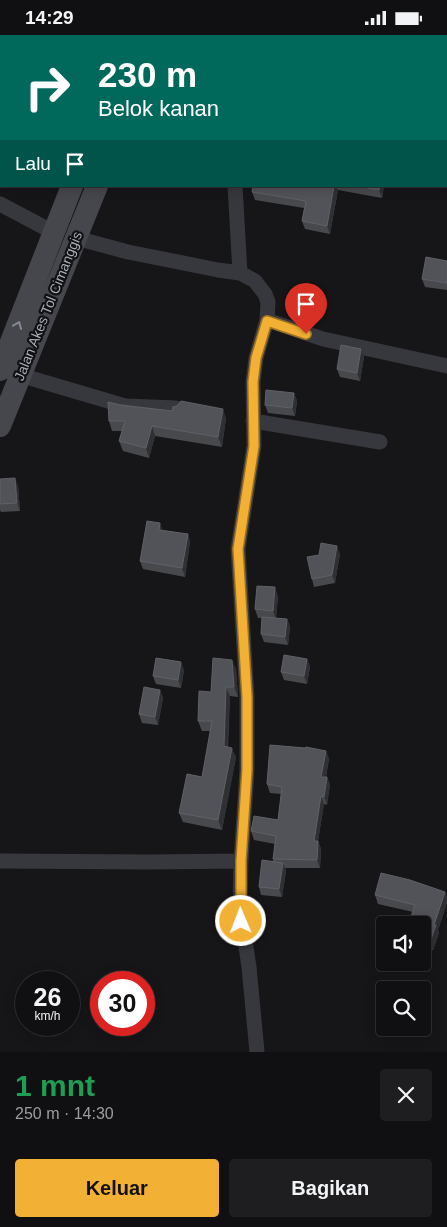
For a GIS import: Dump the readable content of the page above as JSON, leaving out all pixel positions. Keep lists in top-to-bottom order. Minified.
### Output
{"streets":{"main road":["Jalan Akes Tol Cimanggis"]},"page":{"status":"14:29","turn":["230 m","Belok kanan"],"then":"Lalu","speed":"26 km/h","limit":"30","heading":["1 mnt","250 m · 14:30"],"buttons":["Keluar","Bagikan"]}}
